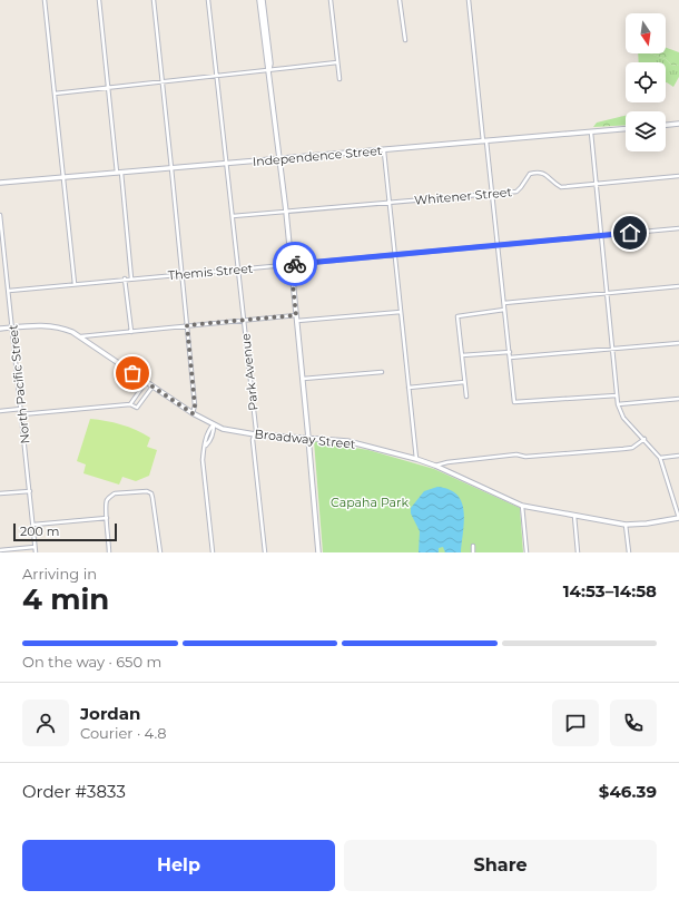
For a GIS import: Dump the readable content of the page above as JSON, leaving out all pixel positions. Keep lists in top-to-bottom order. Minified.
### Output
{"streets":{"street":["Independence Street","Whitener Street","Themis Street","Park Avenue","North Pacific Street","Broadway Street"]},"crossings":[["Independence Street","Park Avenue"],["Whitener Street","Park Avenue"],["Themis Street","Park Avenue"],["Themis Street","North Pacific Street"],["Park Avenue","Broadway Street"],["North Pacific Street","Broadway Street"]],"parks":["Capaha Park"],"scale_bar":"200 m","north":"bottom","page":{"scale":"200 m","heading":["4 min","Arriving in","14:53–14:58"],"panel":["Jordan","Courier · 4.8","Order #3833","$46.39"],"bar":"On the way · 650 m","buttons":["Help","Share"]}}
